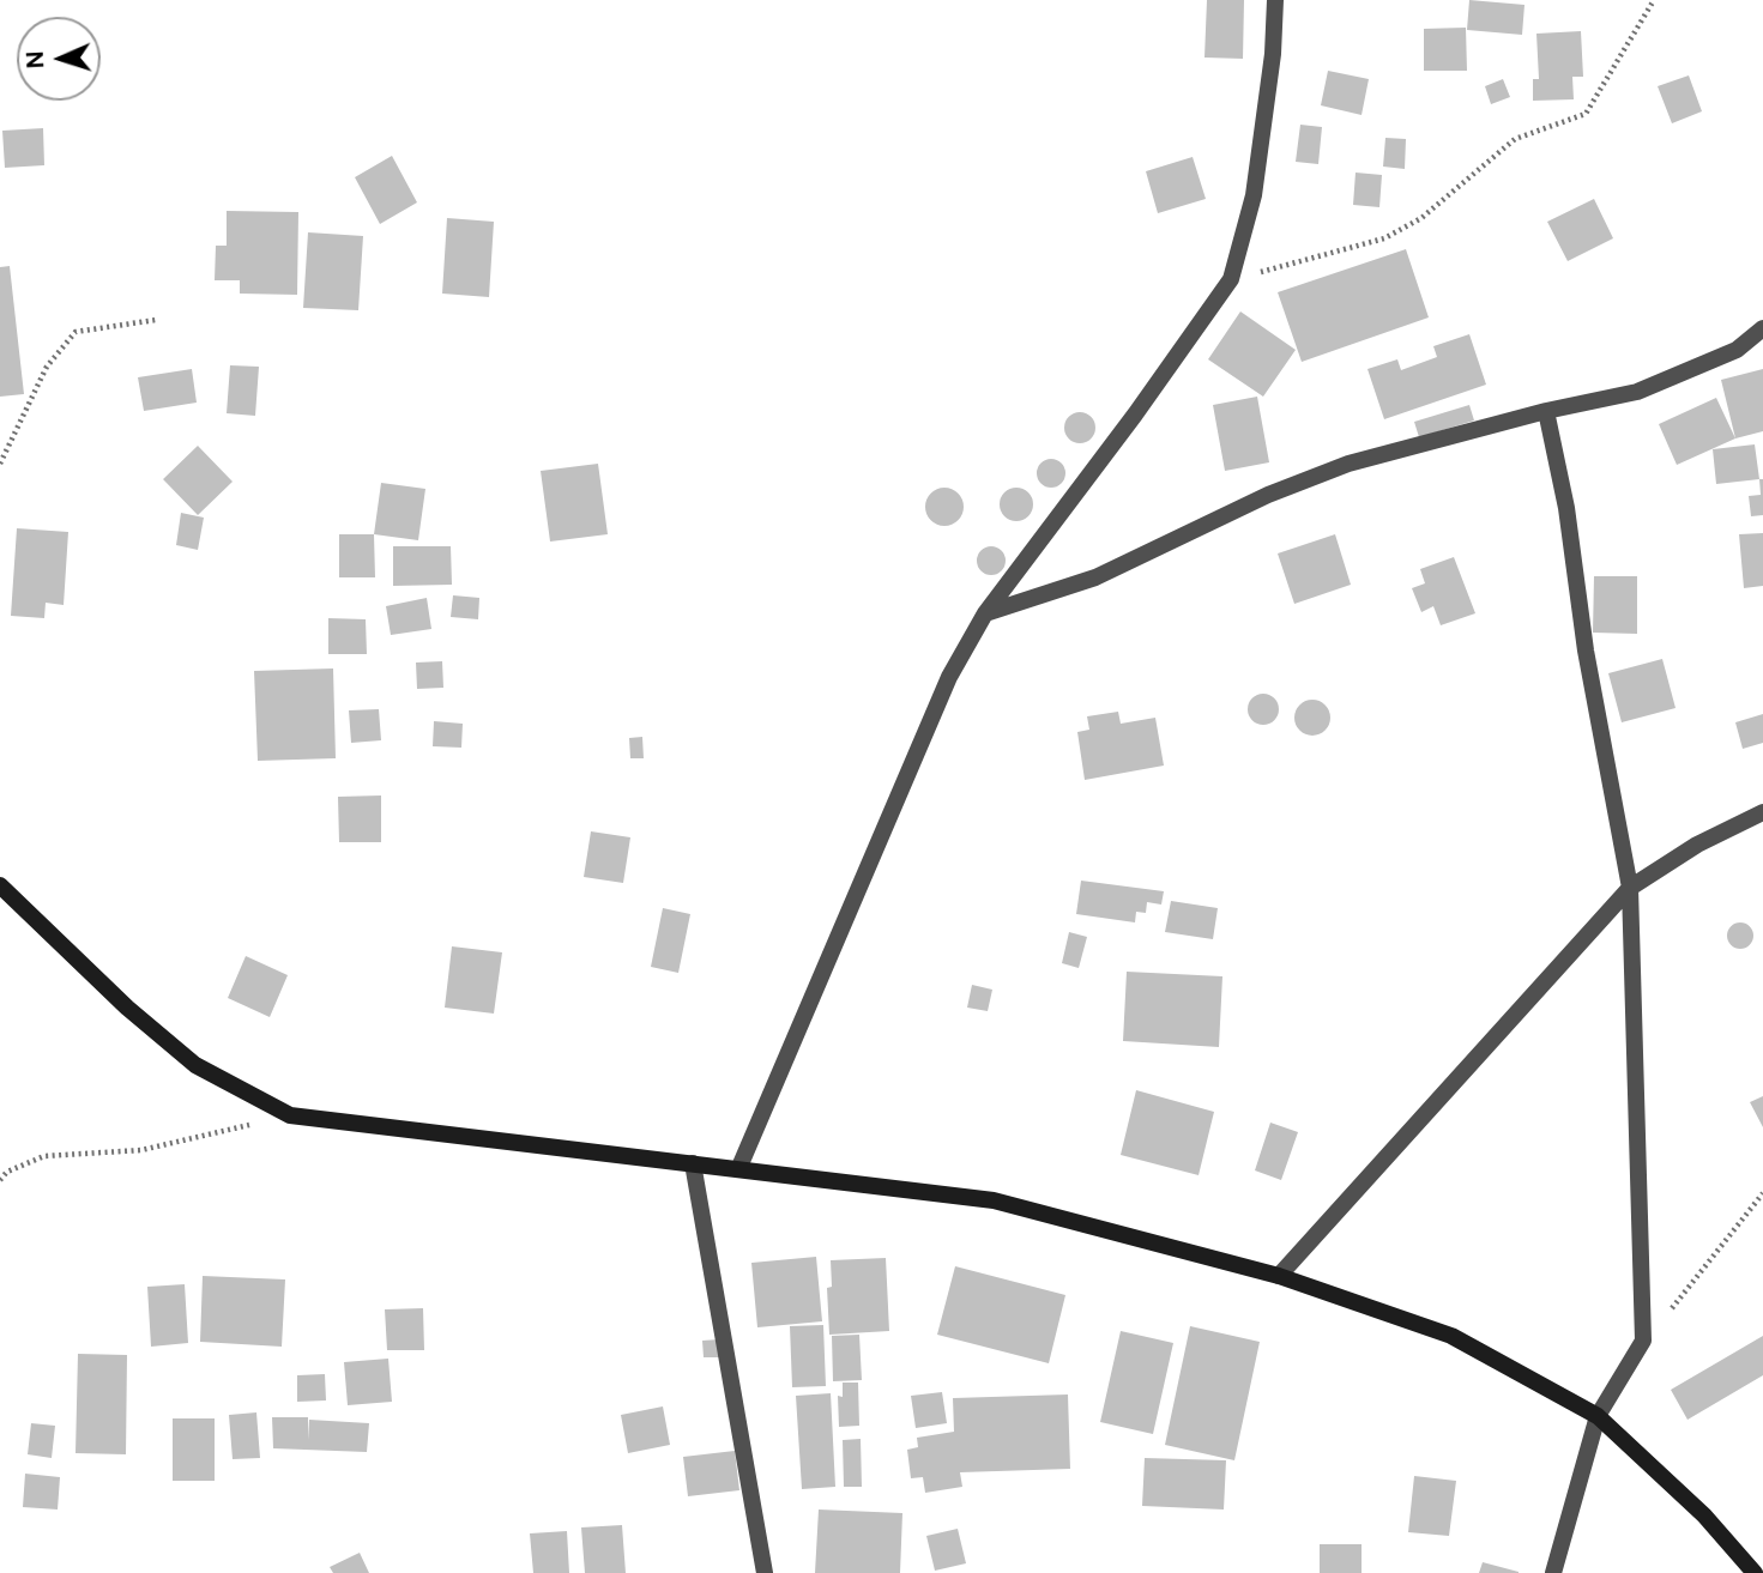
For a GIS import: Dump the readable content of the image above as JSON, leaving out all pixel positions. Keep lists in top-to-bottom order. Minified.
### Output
{"north":"left"}
